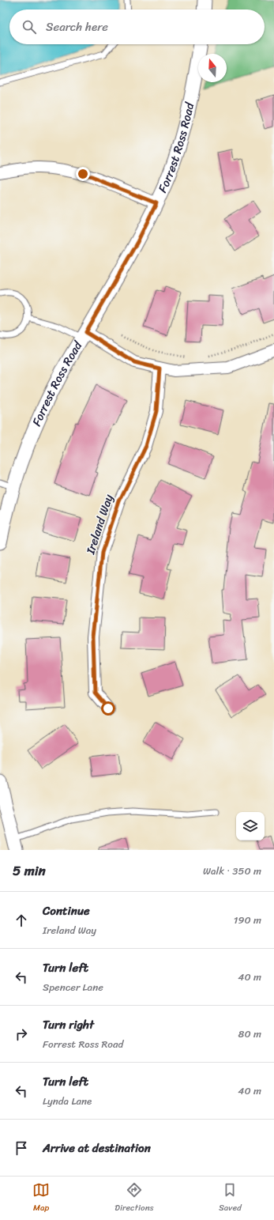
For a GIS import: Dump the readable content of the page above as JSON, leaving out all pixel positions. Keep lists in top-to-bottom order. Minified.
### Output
{"streets":{"street":["Forrest Ross Road","Ireland Way"]},"north":"top","page":{"search":"Search here","heading":["5 min","Walk · 350 m"],"list":[["Continue","Ireland Way","190 m"],["Turn left","Spencer Lane","40 m"],["Turn right","Forrest Ross Road","80 m"],["Turn left","Lynda Lane","40 m"],"Arrive at destination"],"nav":["Map","Directions","Saved"]}}
